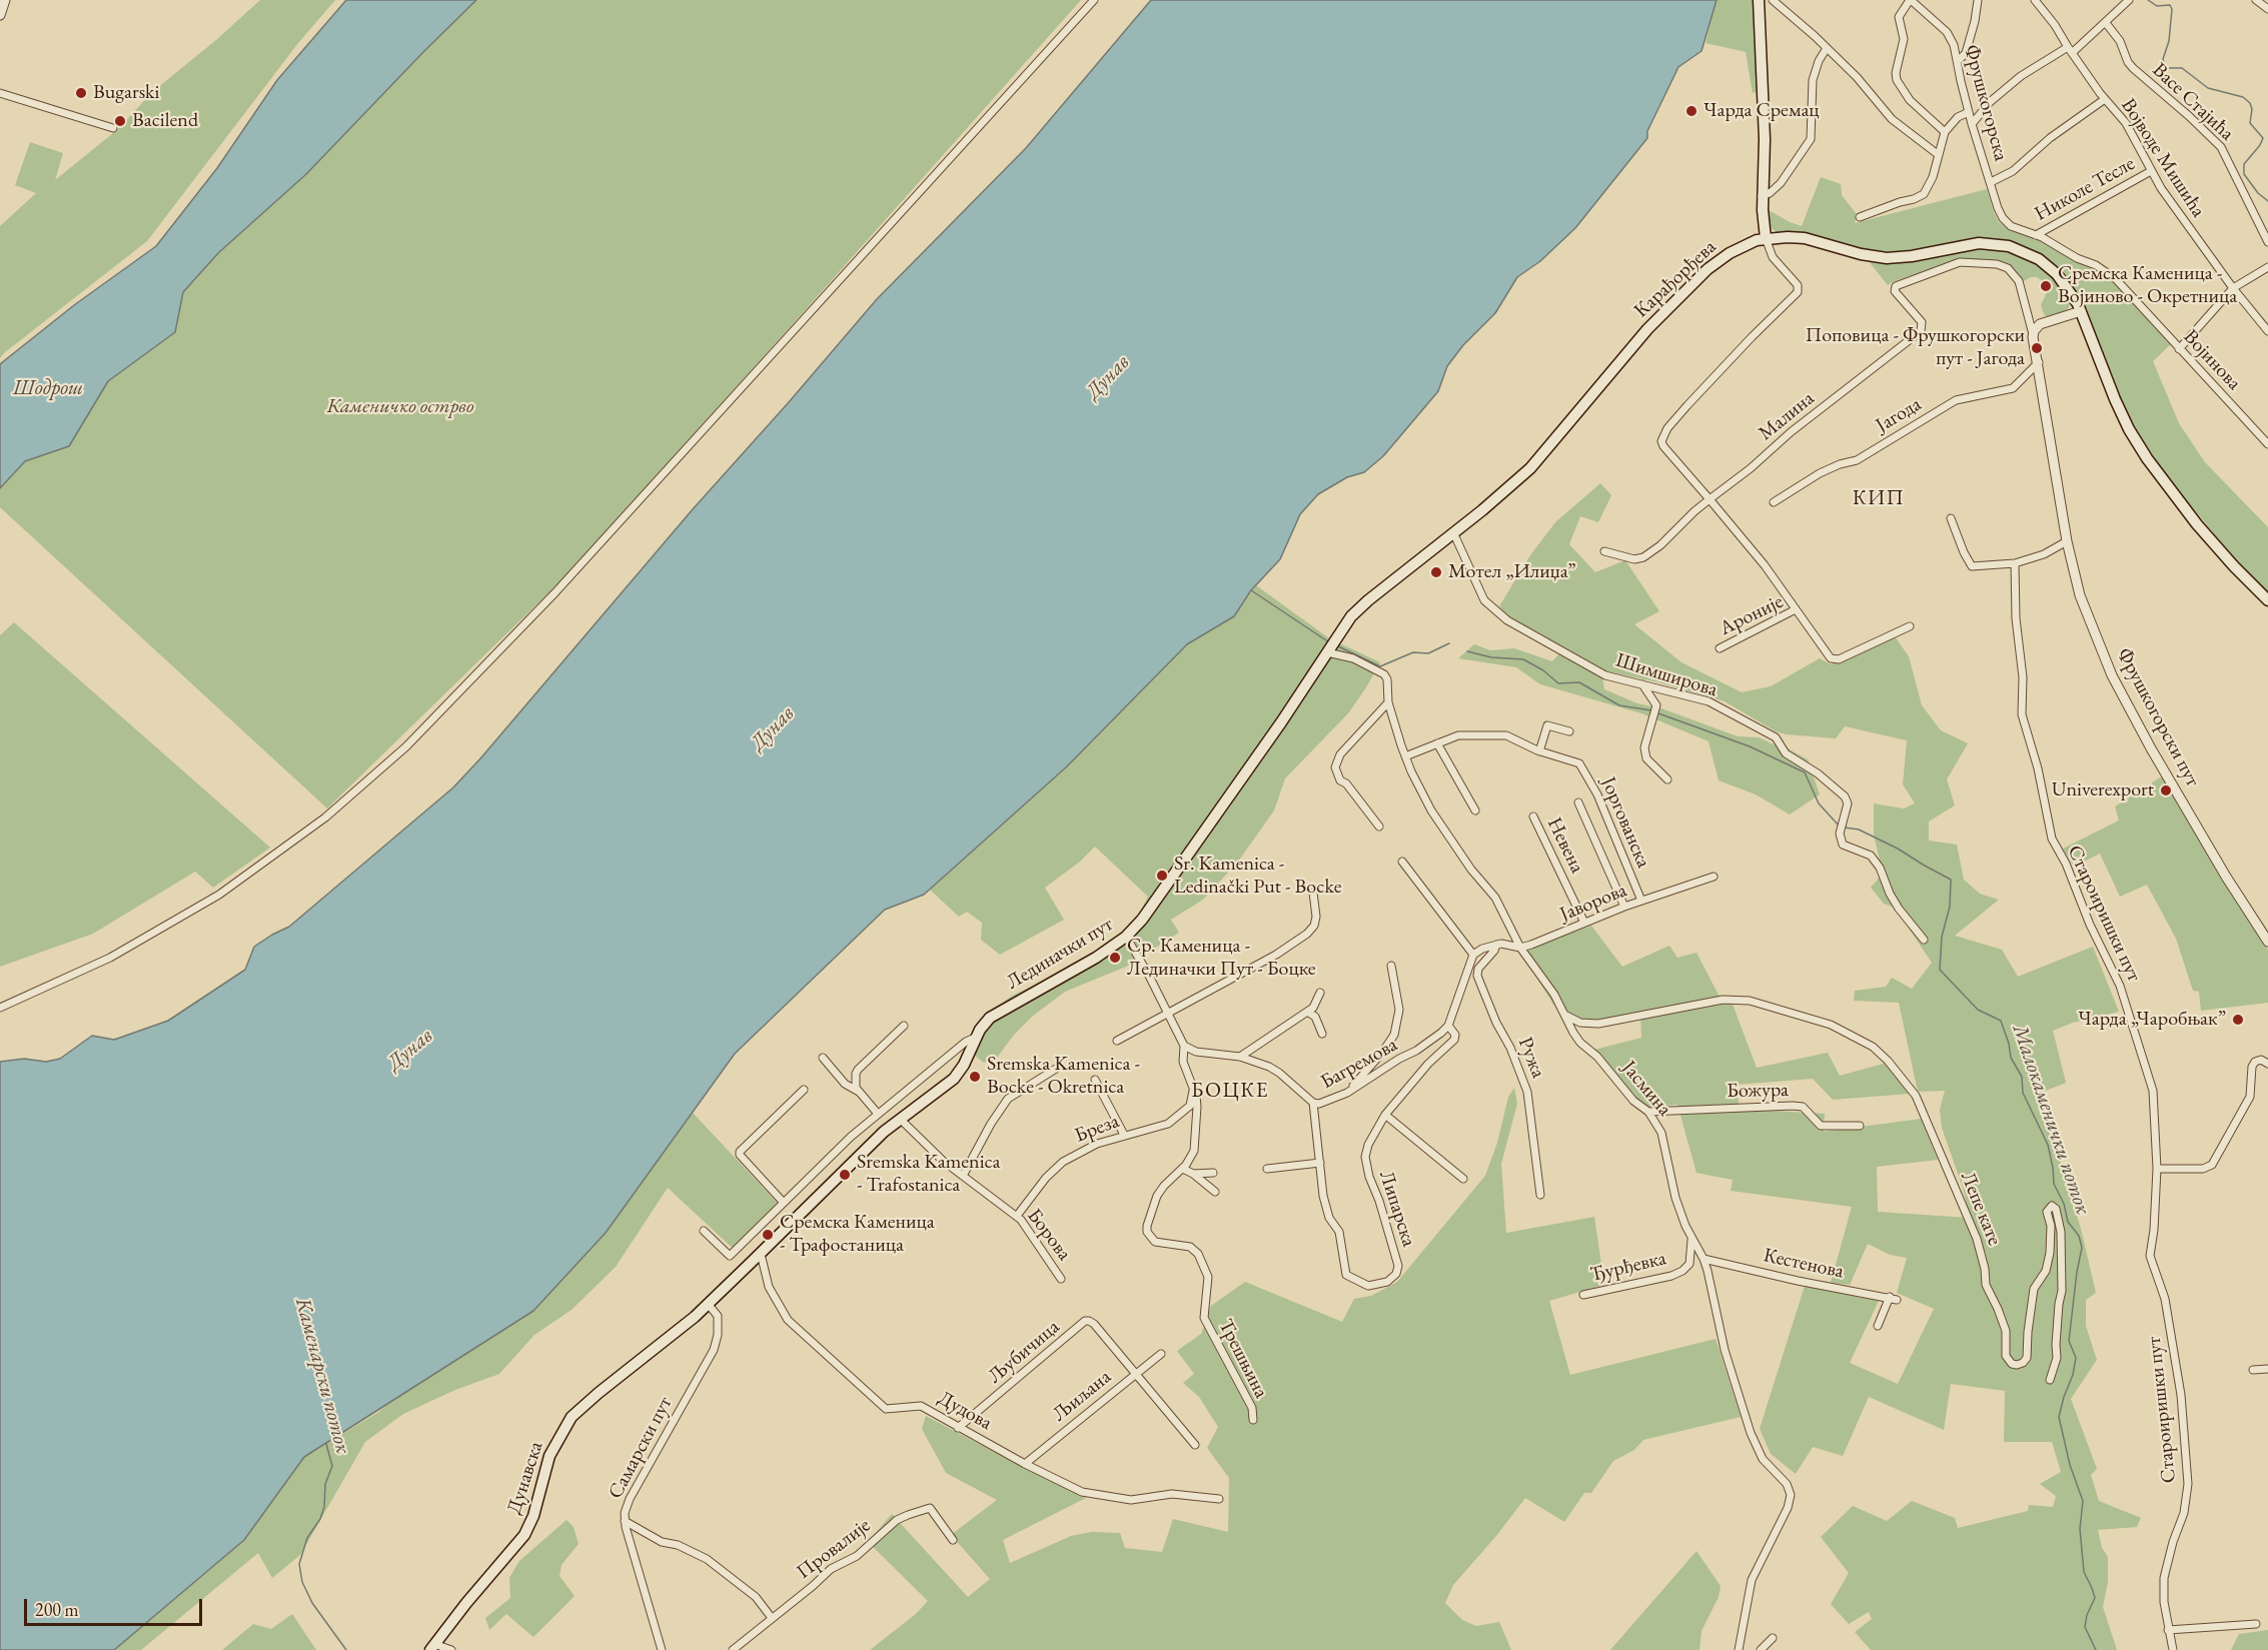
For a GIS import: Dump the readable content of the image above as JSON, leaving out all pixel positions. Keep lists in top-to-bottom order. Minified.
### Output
{"streets":{"main road":["Карађорђева","Лединачки пут","Дунавска"],"street":["Васе Стајића","Фрушкогорска","Војводе Мишића","Николе Тесле","Војинова","Јагода","Малина","Ароније","Шимширова","Фрушкогорски пут","Јоргованска","Невена","Јаворова","Староиришки пут","Ружа","Багремова","Јасмина","Божура","Бреза","Липарска","Лепе кате","Борова","Кестенова","Ђурђевка","Љубичица","Трешњина","Љиљана","Дудова","Самарски пут","Провалије"]},"crossings":[["Фрушкогорска","Војинова"],["Војводе Мишића","Николе Тесле"],["Николе Тесле","Војинова"],["Карађорђева","Шимширова"],["Карађорђева","Лединачки пут"],["Јагода","Фрушкогорски пут"],["Шимширова","Лединачки пут"],["Јоргованска","Јаворова"],["Јоргованска","Јасмина"],["Невена","Јаворова"],["Јаворова","Јасмина"],["Лединачки пут","Јасмина"],["Лединачки пут","Борова"],["Лединачки пут","Дудова"],["Лединачки пут","Самарски пут"],["Лединачки пут","Дунавска"],["Багремова","Липарска"],["Багремова","Трешњина"],["Јасмина","Божура"],["Јасмина","Лепе кате"],["Јасмина","Кестенова"],["Јасмина","Ђурђевка"],["Бреза","Борова"],["Бреза","Трешњина"],["Љубичица","Љиљана"],["Љубичица","Дудова"],["Љиљана","Дудова"]],"districts":["КИП","БОЦКЕ"],"water":["Дунав","Шодрош","Малокаменички поток","Каменарски поток"],"parks":["Каменичко острво"],"places":["Bugarski","Чарда Сремац","Bacilend","Сремска Каменица - Војиново - Окретница","Поповица - Фрушкогорски пут - Јагода","Мотел „Илиџа”","Univerexport","Sr. Kamenica - Ledinački Put - Bocke","Ср. Каменица - Лединачки Пут - Боцке","Чарда „Чаробњак”","Sremska Kamenica - Bocke - Okretnica","Sremska Kamenica - Trafostanica","Сремска Каменица - Трафостаница"],"scale_bar":"200 m"}
